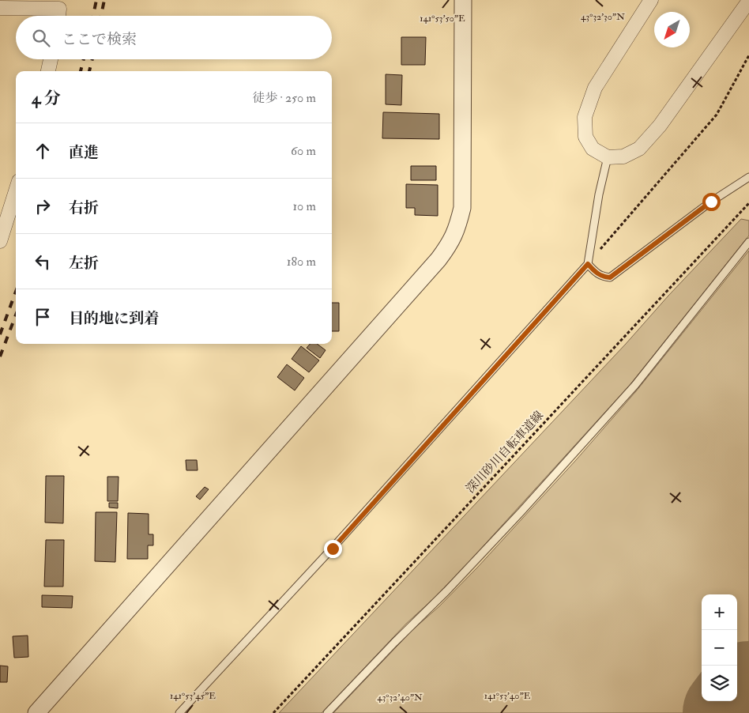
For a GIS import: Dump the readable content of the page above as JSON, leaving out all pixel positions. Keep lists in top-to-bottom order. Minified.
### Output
{"streets":{"path":["深川砂川自転車道線"]},"north":"bottom left","page":{"search":"ここで検索","heading":["4 分","徒歩 · 250 m"],"list":[["直進","60 m"],["右折","10 m"],["左折","180 m"],"目的地に到着"],"map_buttons":["+","−"]},"coordinates":["43°32'30\"N","141°53'50\"E","141°53'45\"E","141°53'40\"E","43°32'40\"N"]}
